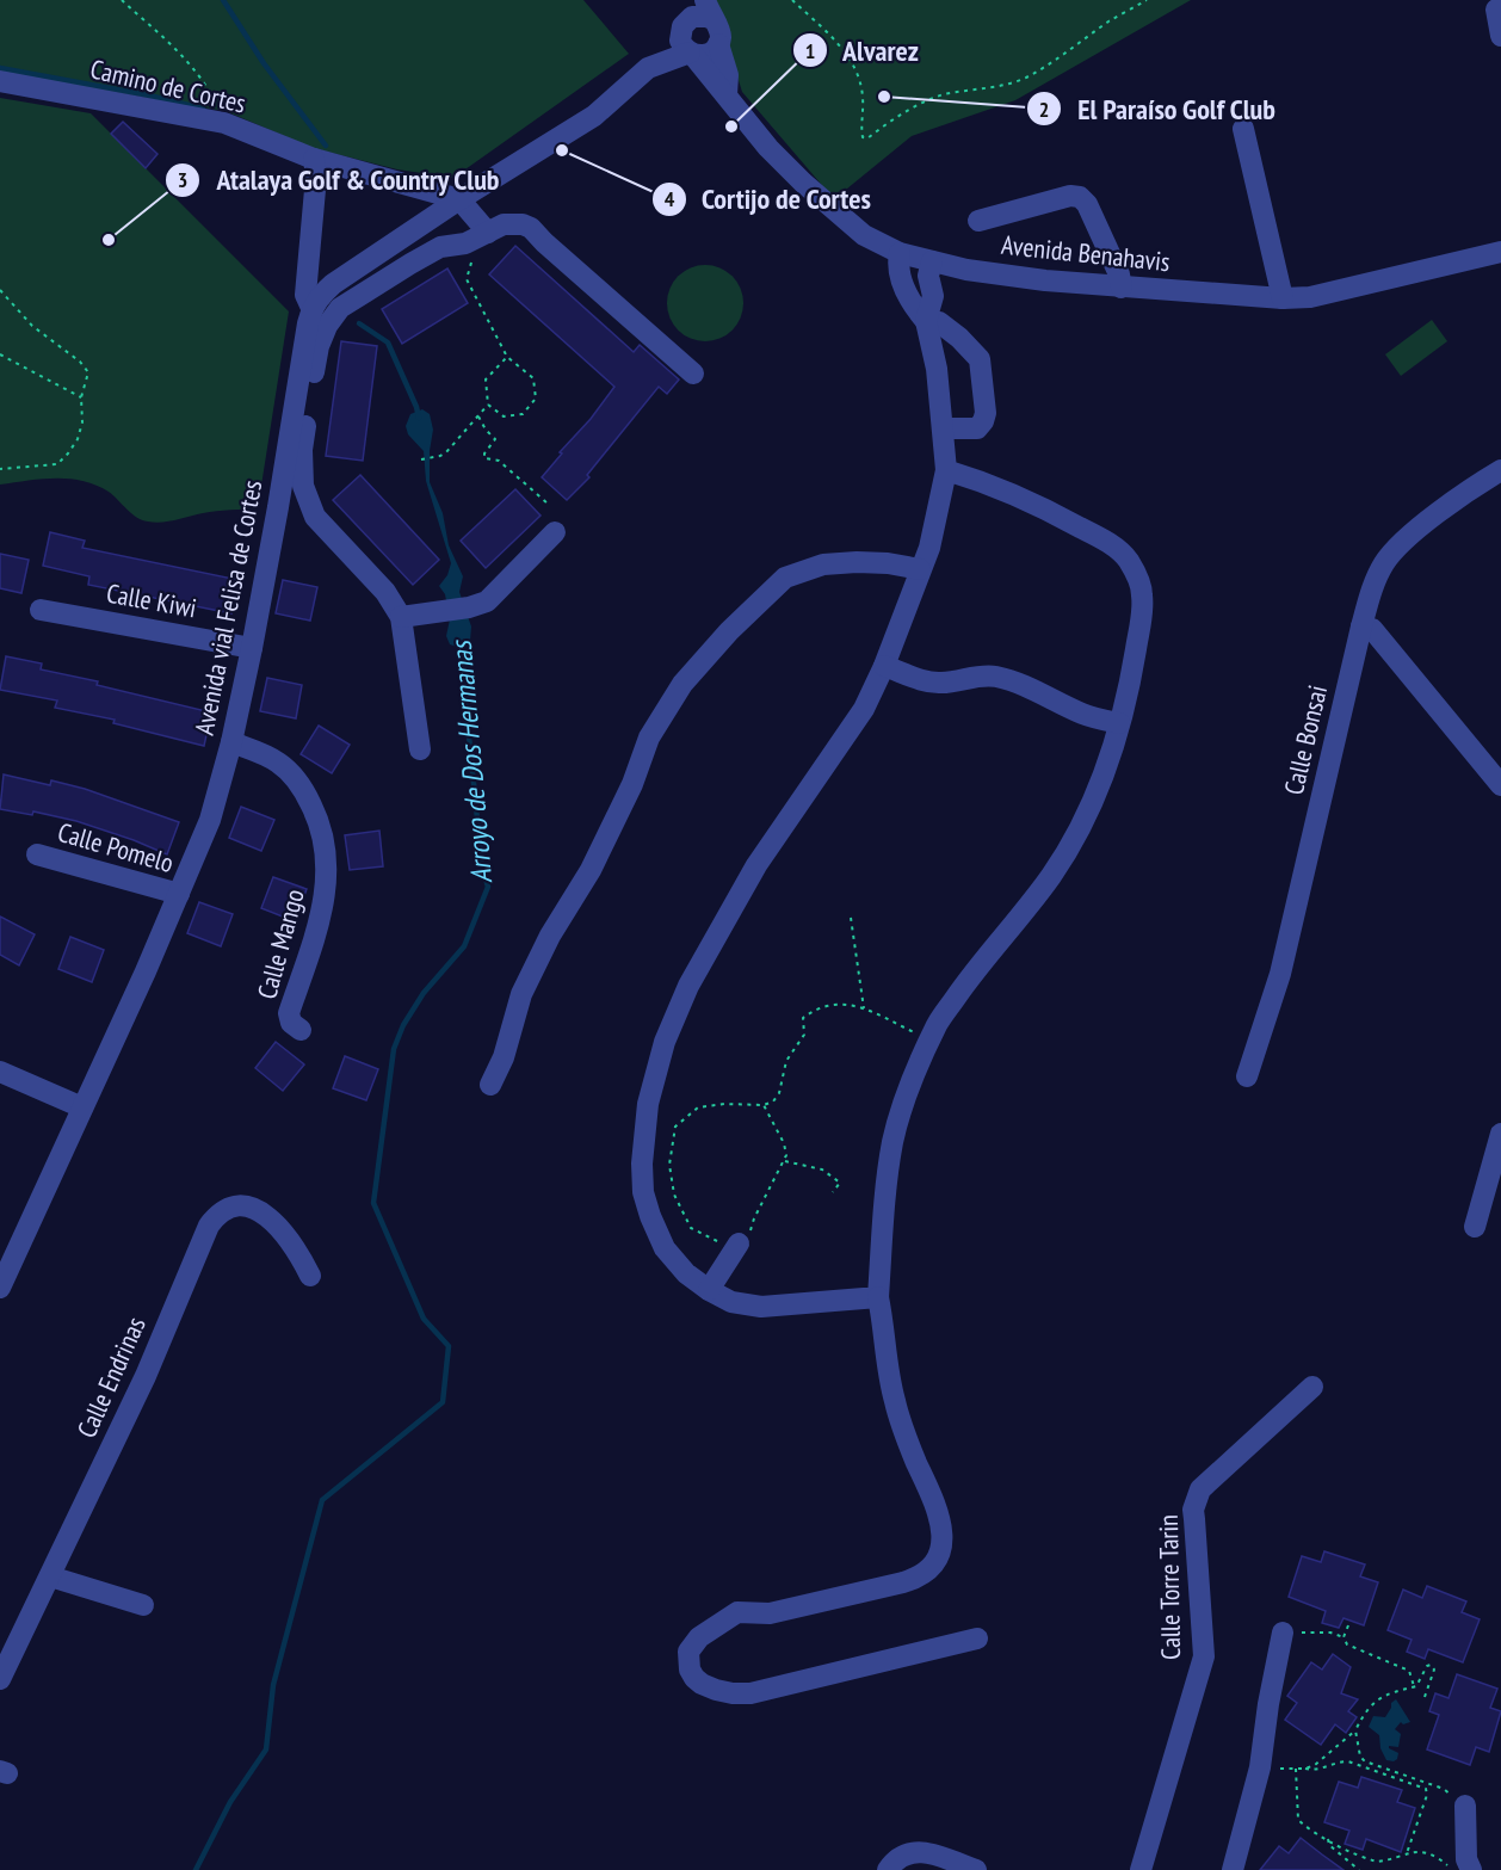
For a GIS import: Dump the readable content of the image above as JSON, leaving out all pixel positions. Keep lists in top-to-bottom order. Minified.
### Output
{"streets":{"street":["Camino de Cortes","Avenida Benahavis","Calle Kiwi","Avenida vial Felisa de Cortes","Calle Bonsai","Calle Pomelo","Calle Mango","Calle Endrinas","Calle Torre Tarin"]},"crossings":[["Camino de Cortes","Avenida vial Felisa de Cortes"],["Calle Kiwi","Avenida vial Felisa de Cortes"],["Avenida vial Felisa de Cortes","Calle Pomelo"],["Avenida vial Felisa de Cortes","Calle Mango"]],"water":["Arroyo de Dos Hermanas"],"places":["El Paraíso Golf Club","Alvarez","Cortijo de Cortes","Atalaya Golf & Country Club"]}
